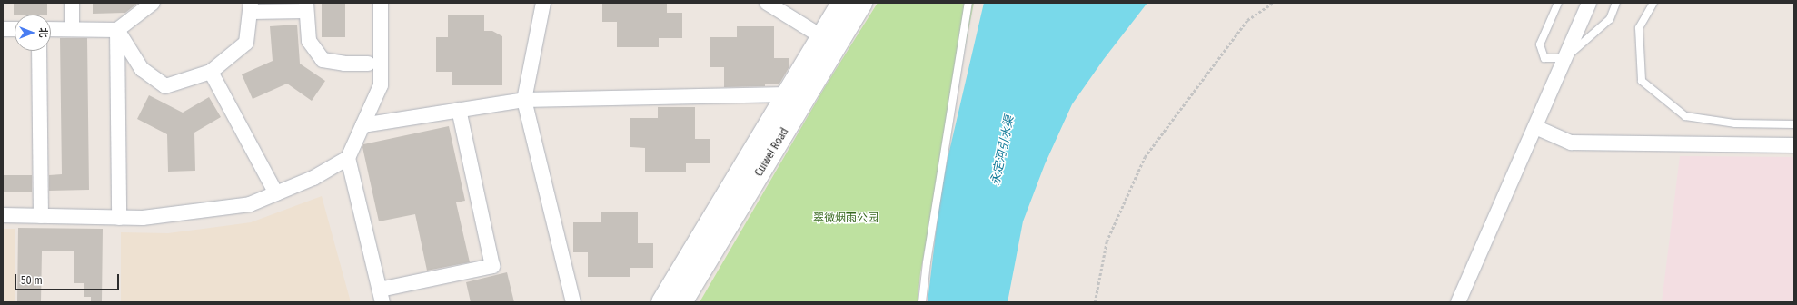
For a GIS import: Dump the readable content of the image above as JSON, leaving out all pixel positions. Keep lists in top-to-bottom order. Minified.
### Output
{"streets":{"main road":["Cuiwei Road"]},"water":["永定河引水渠"],"parks":["翠微烟雨公园"],"scale_bar":"50 m","north":"right"}
